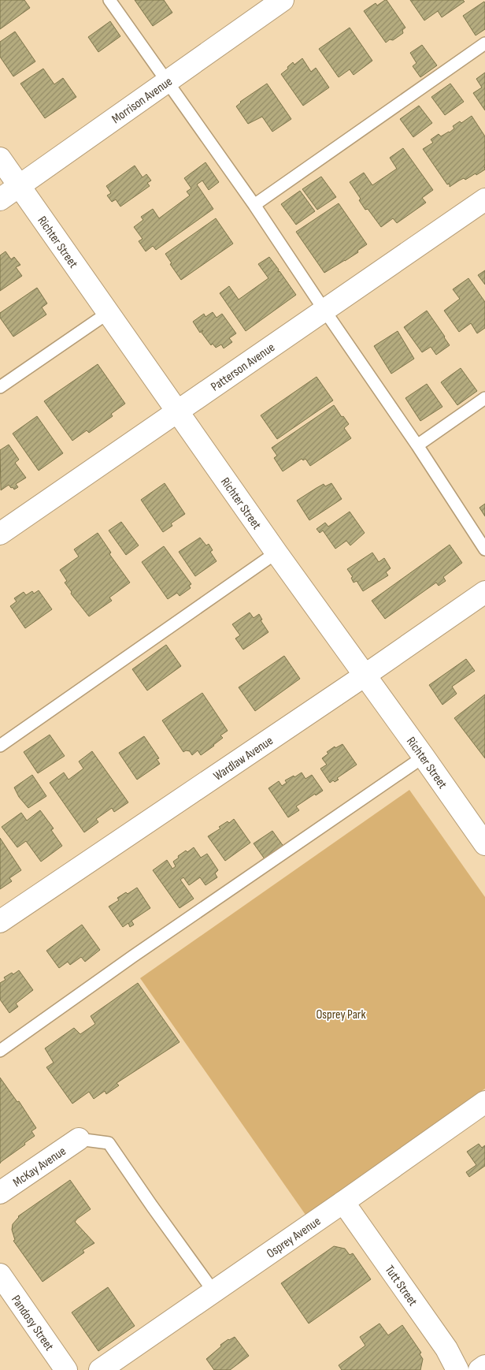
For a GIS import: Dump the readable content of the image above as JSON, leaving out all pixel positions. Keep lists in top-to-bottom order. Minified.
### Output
{"streets":{"street":["Morrison Avenue","Richter Street","Patterson Avenue","Wardlaw Avenue","McKay Avenue","Osprey Avenue","Tutt Street","Pandosy Street"]},"crossings":[["Morrison Avenue","Richter Street"],["Richter Street","Patterson Avenue"],["Richter Street","Wardlaw Avenue"],["Osprey Avenue","Tutt Street"]],"parks":["Osprey Park"]}
